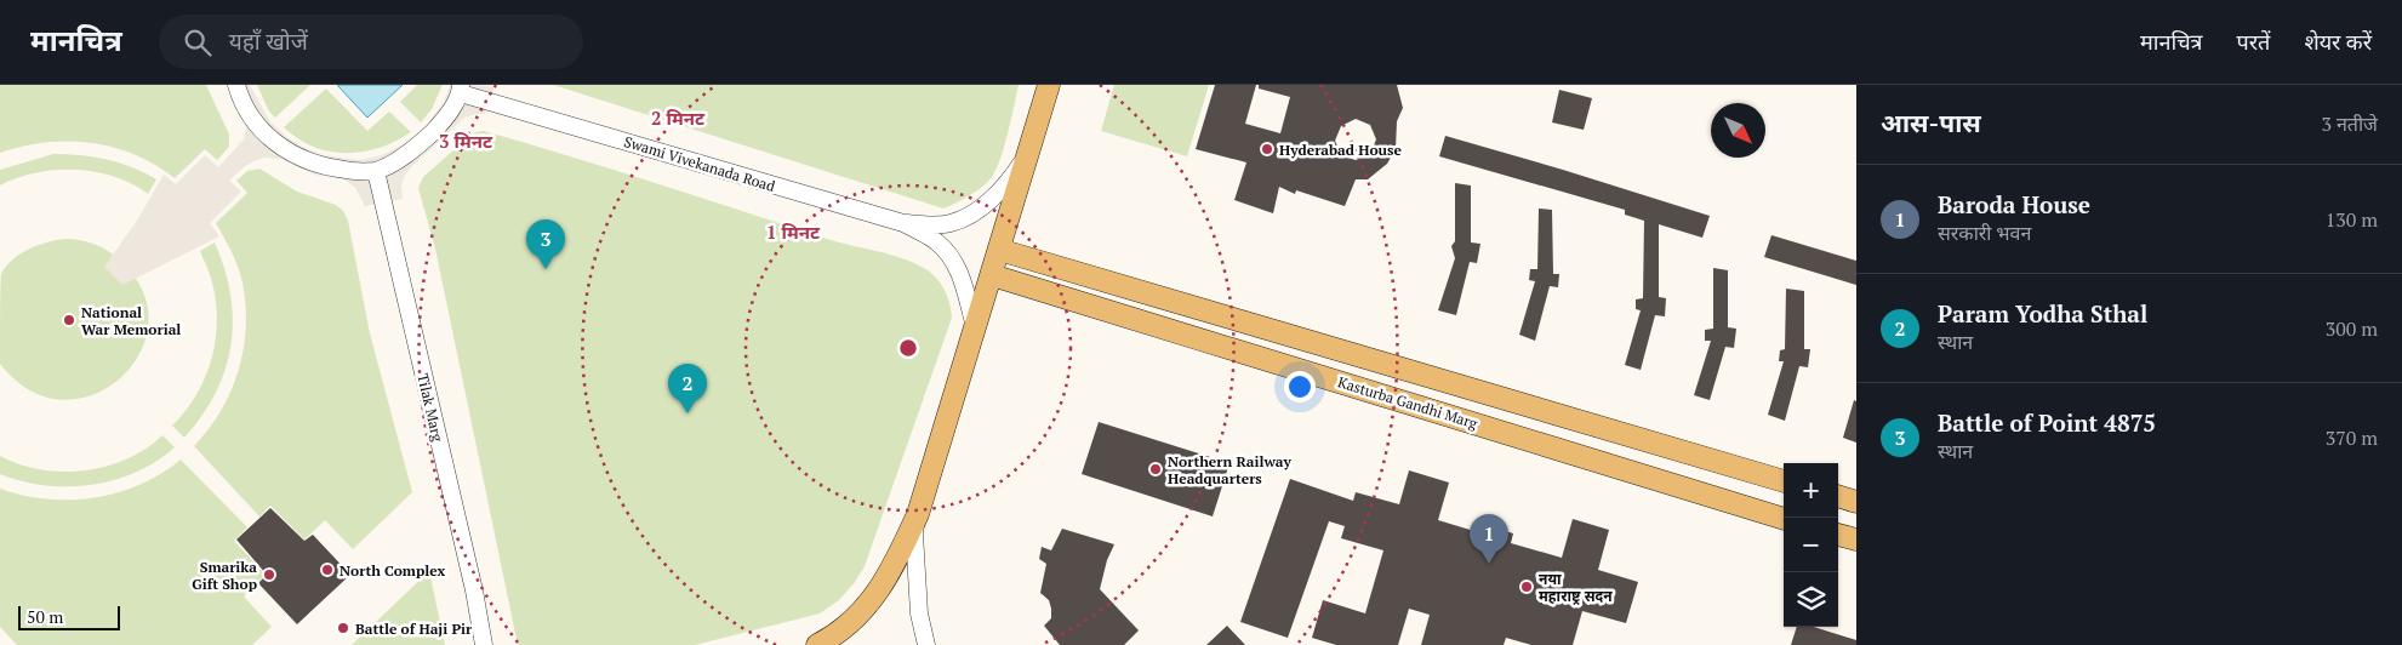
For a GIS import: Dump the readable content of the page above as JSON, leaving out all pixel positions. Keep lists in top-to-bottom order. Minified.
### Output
{"streets":{"main road":["Kasturba Gandhi Marg"],"street":["Swami Vivekanada Road","Tilak Marg"]},"places":["Hyderabad House","National War Memorial","Northern Railway Headquarters","North Complex","Smarika Gift Shop","नया महाराष्ट्र सदन","Battle of Haji Pir"],"scale_bar":"50 m","north":"bottom right","page":{"header":"मानचित्र","search":"यहाँ खोजें","nav":["मानचित्र","परतें","शेयर करें"],"heading":["आस-पास","3 नतीजे"],"list":[{"mark":"1","name":"Baroda House","note":"सरकारी भवन","value":"130 m"},{"mark":"2","name":"Param Yodha Sthal","note":"स्थान","value":"300 m"},{"mark":"3","name":"Battle of Point 4875","note":"स्थान","value":"370 m"}],"pins":["3","2","1"],"map_buttons":["+","−"],"scale":"50 m"},"rings":["2 मिनट","3 मिनट","1 मिनट"]}
